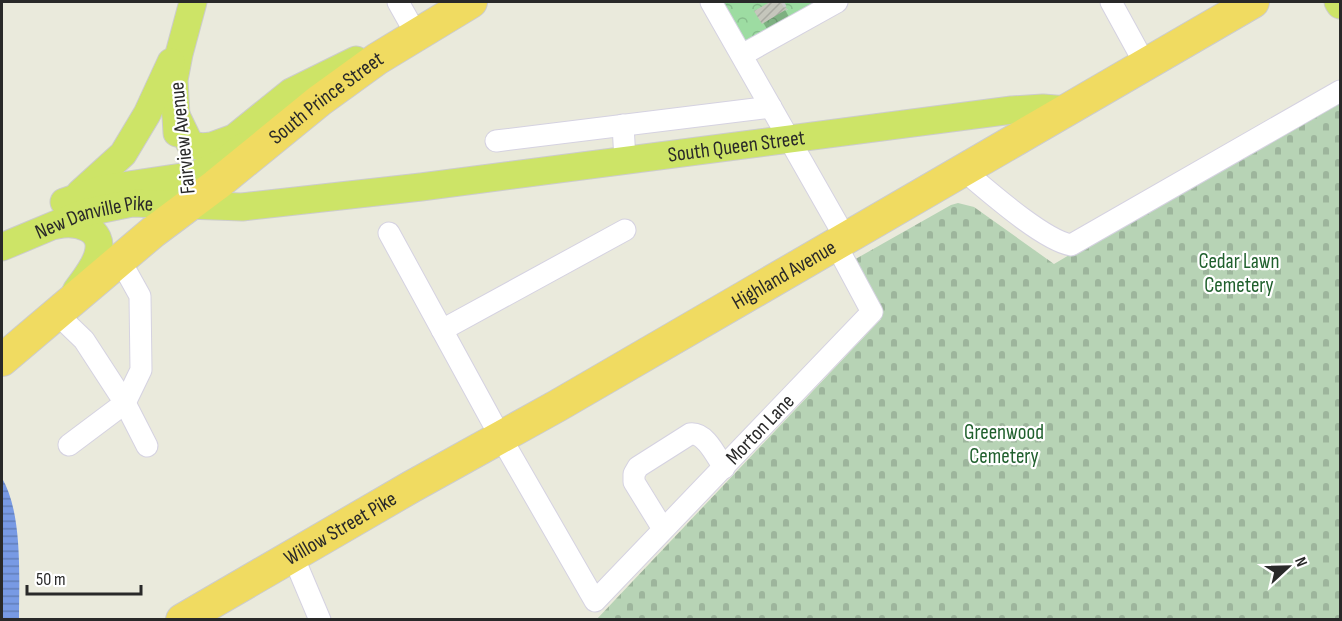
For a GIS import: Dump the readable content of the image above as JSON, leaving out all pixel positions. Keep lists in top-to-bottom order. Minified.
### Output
{"streets":{"highway":["South Prince Street","Highland Avenue","Willow Street Pike"],"main road":["Fairview Avenue","South Queen Street","New Danville Pike"],"street":["Morton Lane"]},"crossings":[["South Prince Street","Fairview Avenue"],["South Prince Street","South Queen Street"],["South Prince Street","New Danville Pike"],["Fairview Avenue","South Queen Street"],["Fairview Avenue","New Danville Pike"],["South Queen Street","New Danville Pike"],["South Queen Street","Highland Avenue"],["Highland Avenue","Morton Lane"],["Highland Avenue","Willow Street Pike"],["Morton Lane","Willow Street Pike"]],"parks":["Cedar Lawn Cemetery","Greenwood Cemetery"],"scale_bar":"50 m","north":"right"}
